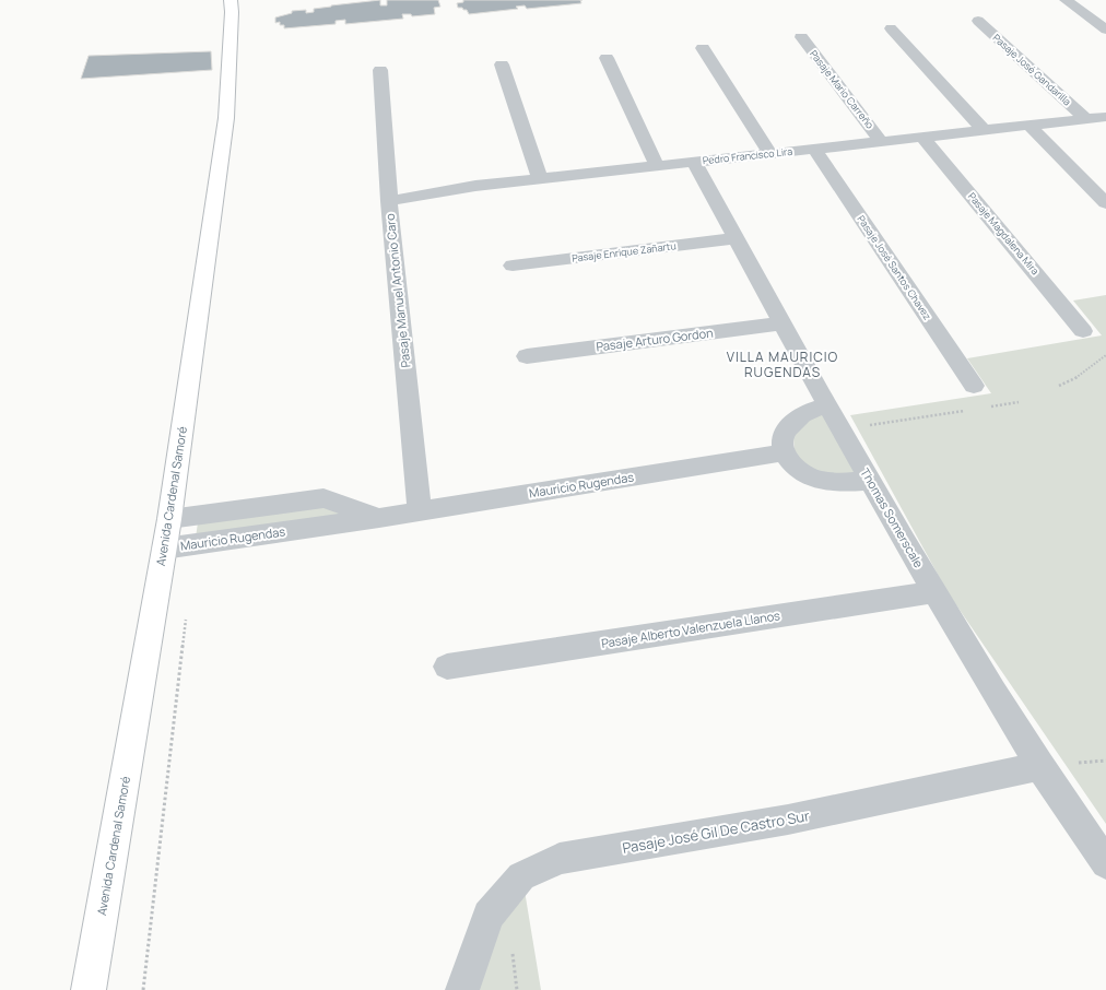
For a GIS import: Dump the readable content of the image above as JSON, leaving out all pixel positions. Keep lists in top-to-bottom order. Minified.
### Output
{"streets":{"main road":["Avenida Cardenal Samoré"],"street":["Pasaje José Gandarilla","Pasaje Mario Carreño","Pedro Francisco Lira","Pasaje Magdalena Mira","Pasaje Enrique Zañartu","Pasaje José Santos Chavez","Pasaje Manuel Antonio Caro","Pasaje Arturo Gordon","Mauricio Rugendas","Thomas Somerscale","Pasaje Alberto Valenzuela Llanos","Pasaje José Gil De Castro Sur"]},"crossings":[["Pasaje José Gandarilla","Pedro Francisco Lira"],["Pasaje Mario Carreño","Pedro Francisco Lira"],["Pedro Francisco Lira","Pasaje Magdalena Mira"],["Pedro Francisco Lira","Pasaje José Santos Chavez"],["Pedro Francisco Lira","Pasaje Manuel Antonio Caro"],["Pedro Francisco Lira","Thomas Somerscale"],["Pasaje Enrique Zañartu","Thomas Somerscale"],["Pasaje Manuel Antonio Caro","Mauricio Rugendas"],["Pasaje Arturo Gordon","Thomas Somerscale"],["Mauricio Rugendas","Avenida Cardenal Samoré"],["Thomas Somerscale","Pasaje Alberto Valenzuela Llanos"],["Thomas Somerscale","Pasaje José Gil De Castro Sur"]],"districts":["VILLA MAURICIO RUGENDAS"]}
